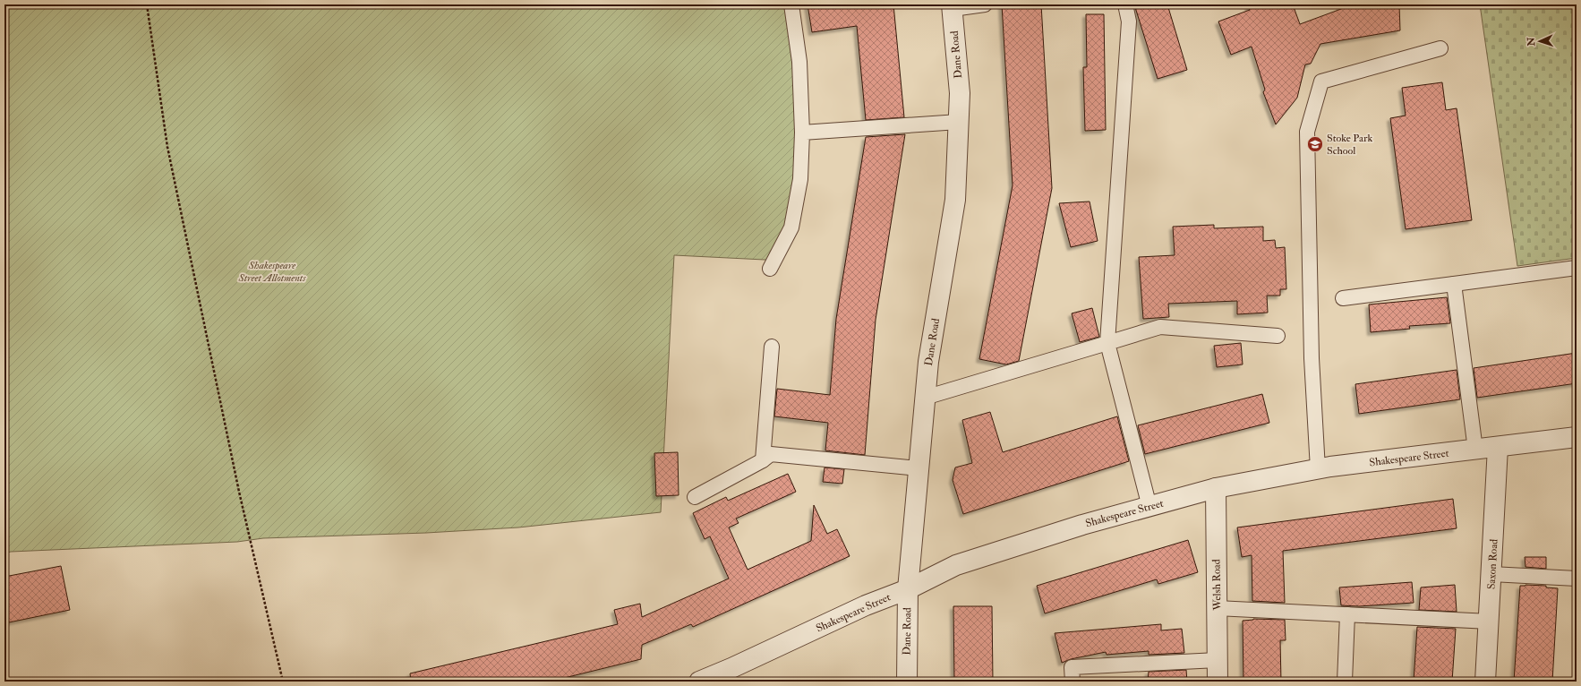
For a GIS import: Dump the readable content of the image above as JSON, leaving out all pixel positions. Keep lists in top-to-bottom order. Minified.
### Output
{"streets":{"street":["Dane Road","Shakespeare Street","Saxon Road","Welsh Road"]},"crossings":[["Dane Road","Shakespeare Street"],["Shakespeare Street","Saxon Road"],["Shakespeare Street","Welsh Road"]],"parks":["Shakespeare Street Allotments"],"places":{"school or university":["Stoke Park School"]},"north":"left"}
